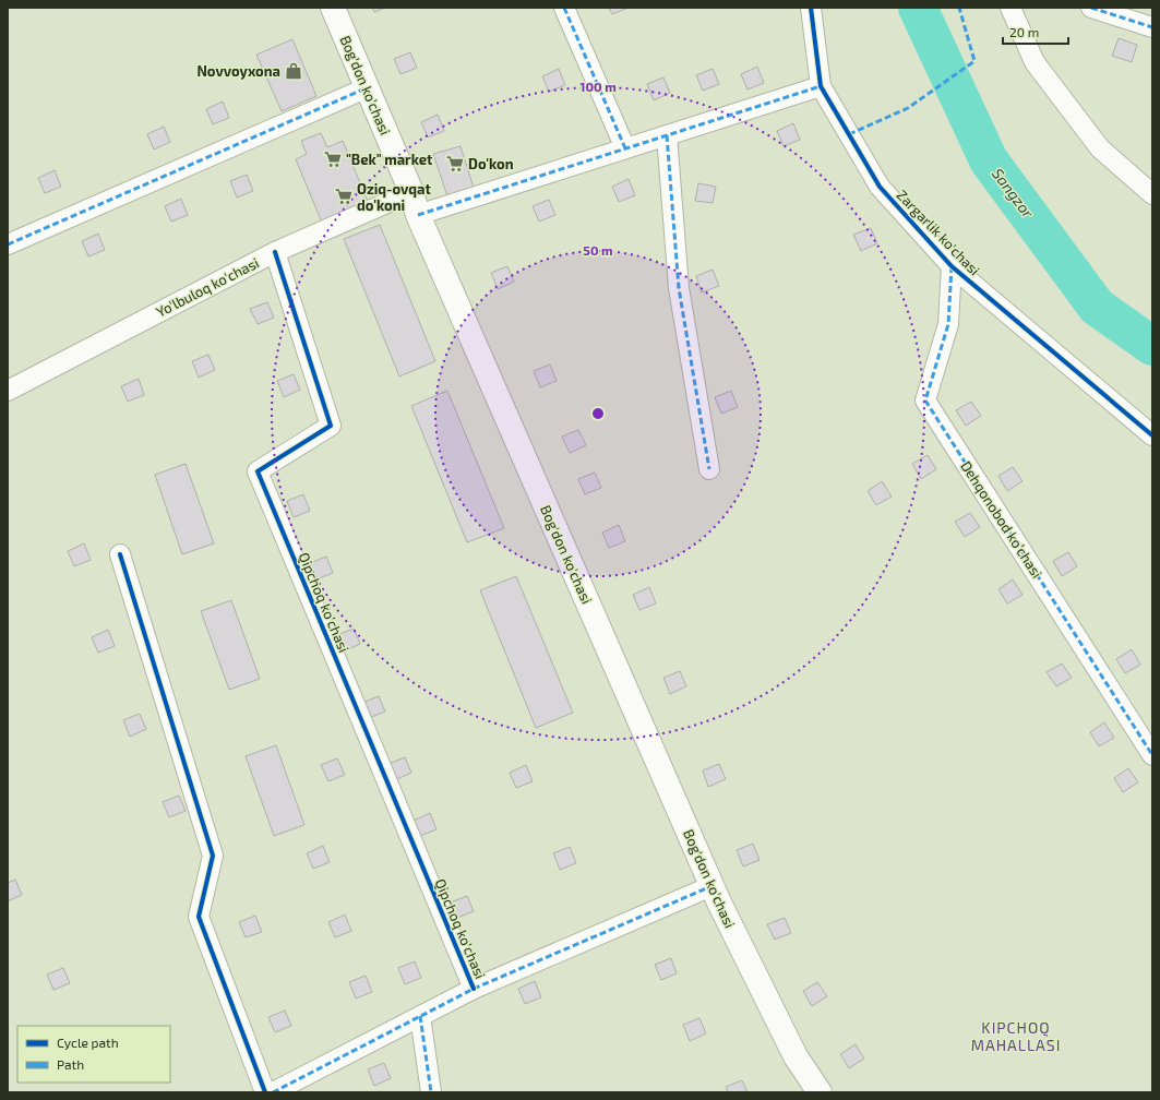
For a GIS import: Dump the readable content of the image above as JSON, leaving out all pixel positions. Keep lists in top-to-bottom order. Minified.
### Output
{"streets":{"main road":["Bog'don ko'chasi"],"street":["Zargarlik ko'chasi","Yo'lbuloq ko'chasi","Dehqonobod ko’chasi","Qipchoq ko'chasi"]},"crossings":[["Bog'don ko'chasi","Yo'lbuloq ko'chasi"],["Bog'don ko'chasi","Qipchoq ko'chasi"],["Zargarlik ko'chasi","Dehqonobod ko’chasi"],["Yo'lbuloq ko'chasi","Qipchoq ko'chasi"]],"districts":["KIPCHOQ MAHALLASI"],"water":["Sangzor"],"places":{"shop":["Novvoyxona"],"supermarket":["\"Bek\" market","Do'kon","Oziq-ovqat do'koni"]},"legend":["Cycle path","Path"],"scale_bar":"20 m","rings":["100 m","50 m"]}
